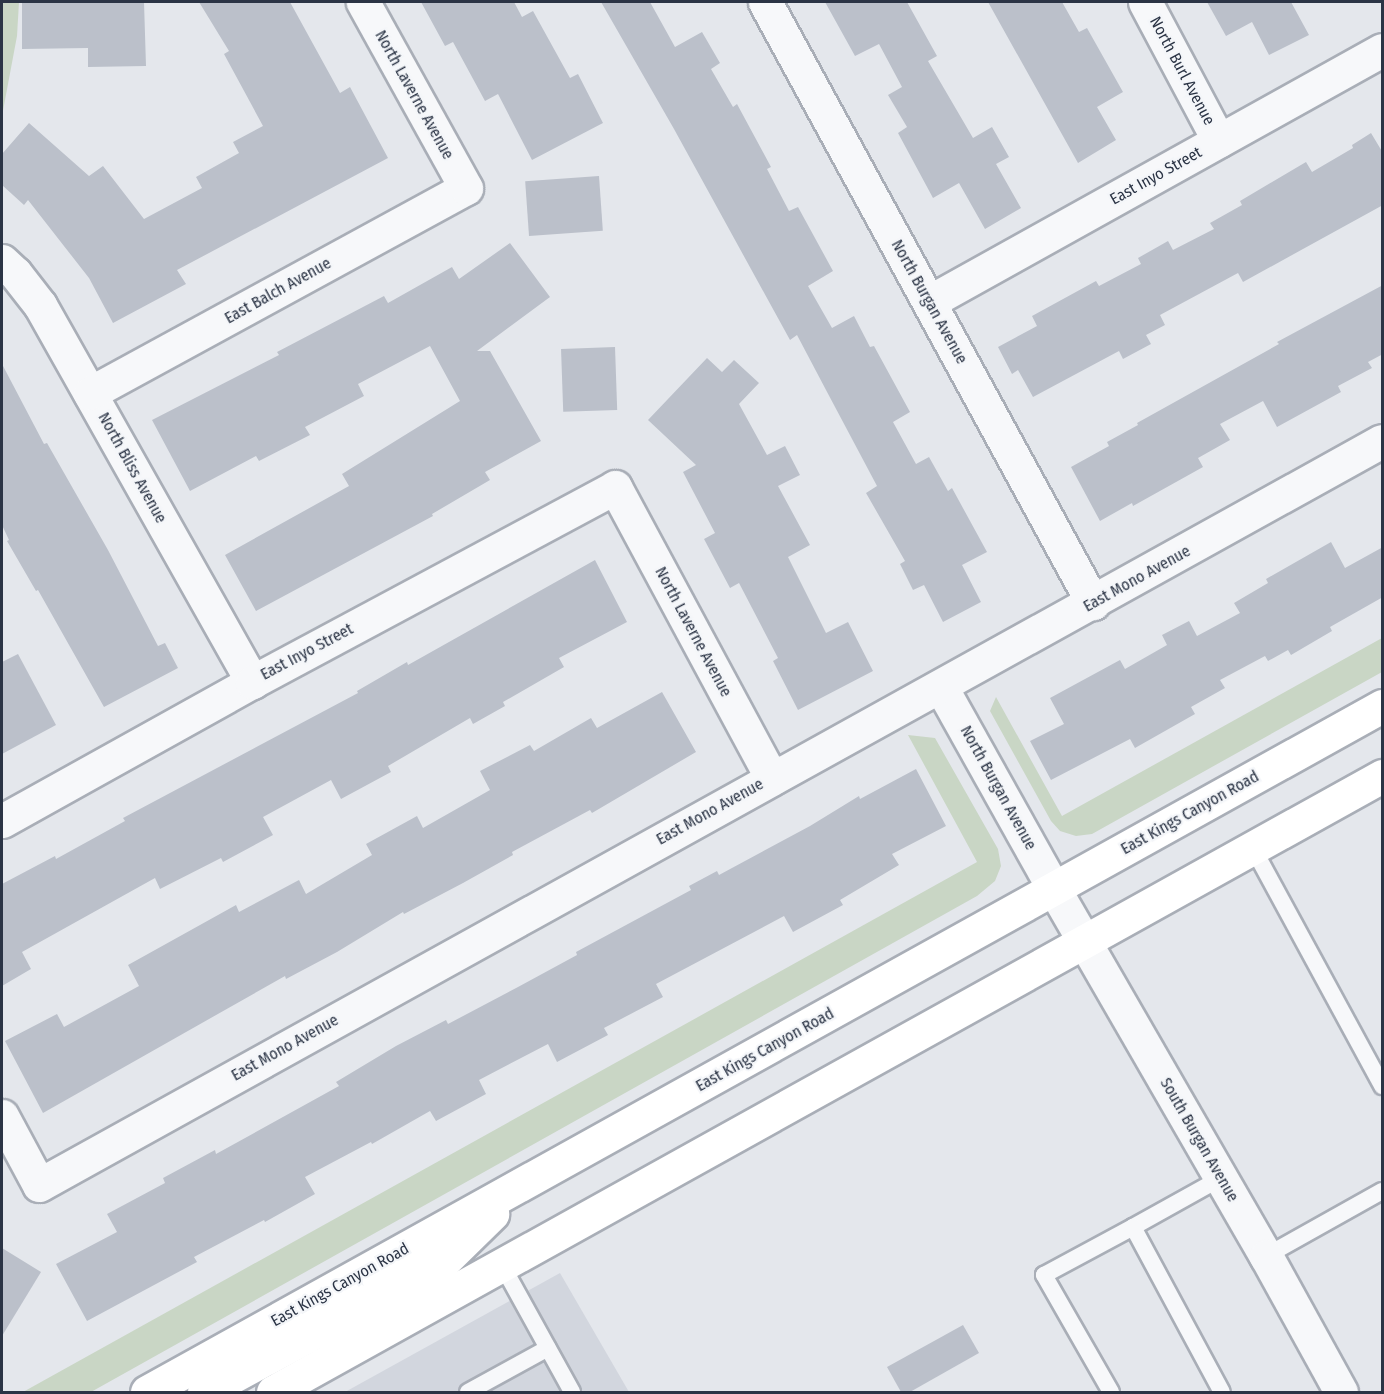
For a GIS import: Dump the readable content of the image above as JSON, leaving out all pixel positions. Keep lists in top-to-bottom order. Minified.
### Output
{"streets":{"main road":["East Kings Canyon Road"],"street":["North Burl Avenue","North Laverne Avenue","East Inyo Street","East Balch Avenue","North Burgan Avenue","North Bliss Avenue","East Mono Avenue","South Burgan Avenue"]},"crossings":[["North Burl Avenue","East Inyo Street"],["North Laverne Avenue","East Inyo Street"],["North Laverne Avenue","East Balch Avenue"],["North Laverne Avenue","East Mono Avenue"],["East Inyo Street","North Burgan Avenue"],["East Inyo Street","North Bliss Avenue"],["East Balch Avenue","North Bliss Avenue"],["North Burgan Avenue","East Mono Avenue"],["North Burgan Avenue","East Kings Canyon Road"],["North Burgan Avenue","South Burgan Avenue"],["East Kings Canyon Road","South Burgan Avenue"]]}
